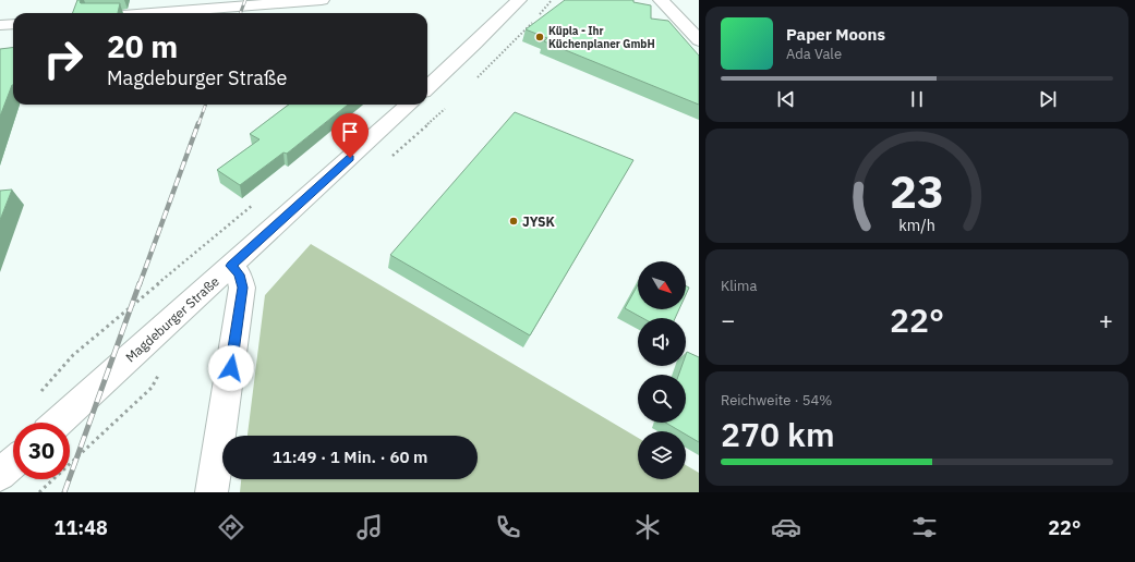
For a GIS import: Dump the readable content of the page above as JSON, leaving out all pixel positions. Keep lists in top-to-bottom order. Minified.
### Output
{"streets":{"main road":["Magdeburger Straße"]},"places":["Küpla - Ihr Küchenplaner GmbH","JYSK"],"north":"bottom right","page":{"turn":["20 m","Magdeburger Straße"],"song":["Paper Moons","Ada Vale"],"tile":["Klima",["Reichweite · 54%","270 km"]],"heat":["−","22°","+"],"limit":"30","trip":"11:49 · 1 Min. · 60 m","tabs":["11:48","22°"],"gauge":["23","km/h"]}}
